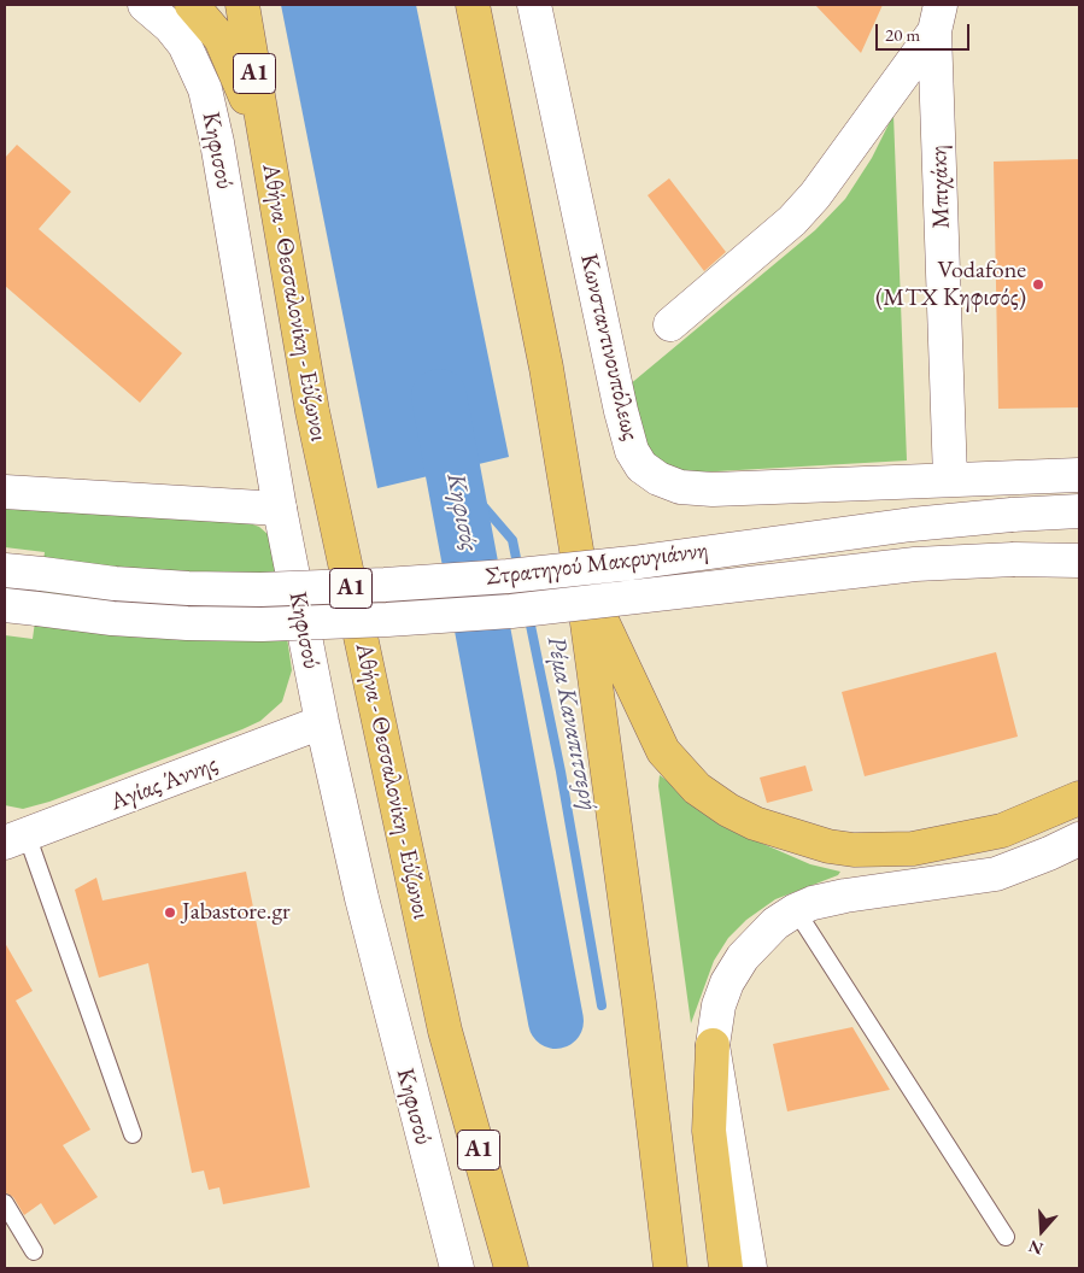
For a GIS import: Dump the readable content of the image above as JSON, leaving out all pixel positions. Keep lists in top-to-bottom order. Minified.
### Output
{"streets":{"highway":["Α1","Αθήνα - Θεσσαλονίκη - Εύζωνοι"],"street":["Κηφισού","Μπιχάκη","Κωνσταντινουπόλεως","Στρατηγού Μακρυγιάννη","Αγίας Άννης"]},"crossings":[["Κηφισού","Αγίας Άννης"],["Μπιχάκη","Κωνσταντινουπόλεως"]],"water":["Κηφισός","Ρέμα Καναπιτσερή"],"places":["Vodafone (MTX Κηφισός)","Jabastore.gr"],"scale_bar":"20 m","north":"bottom"}
